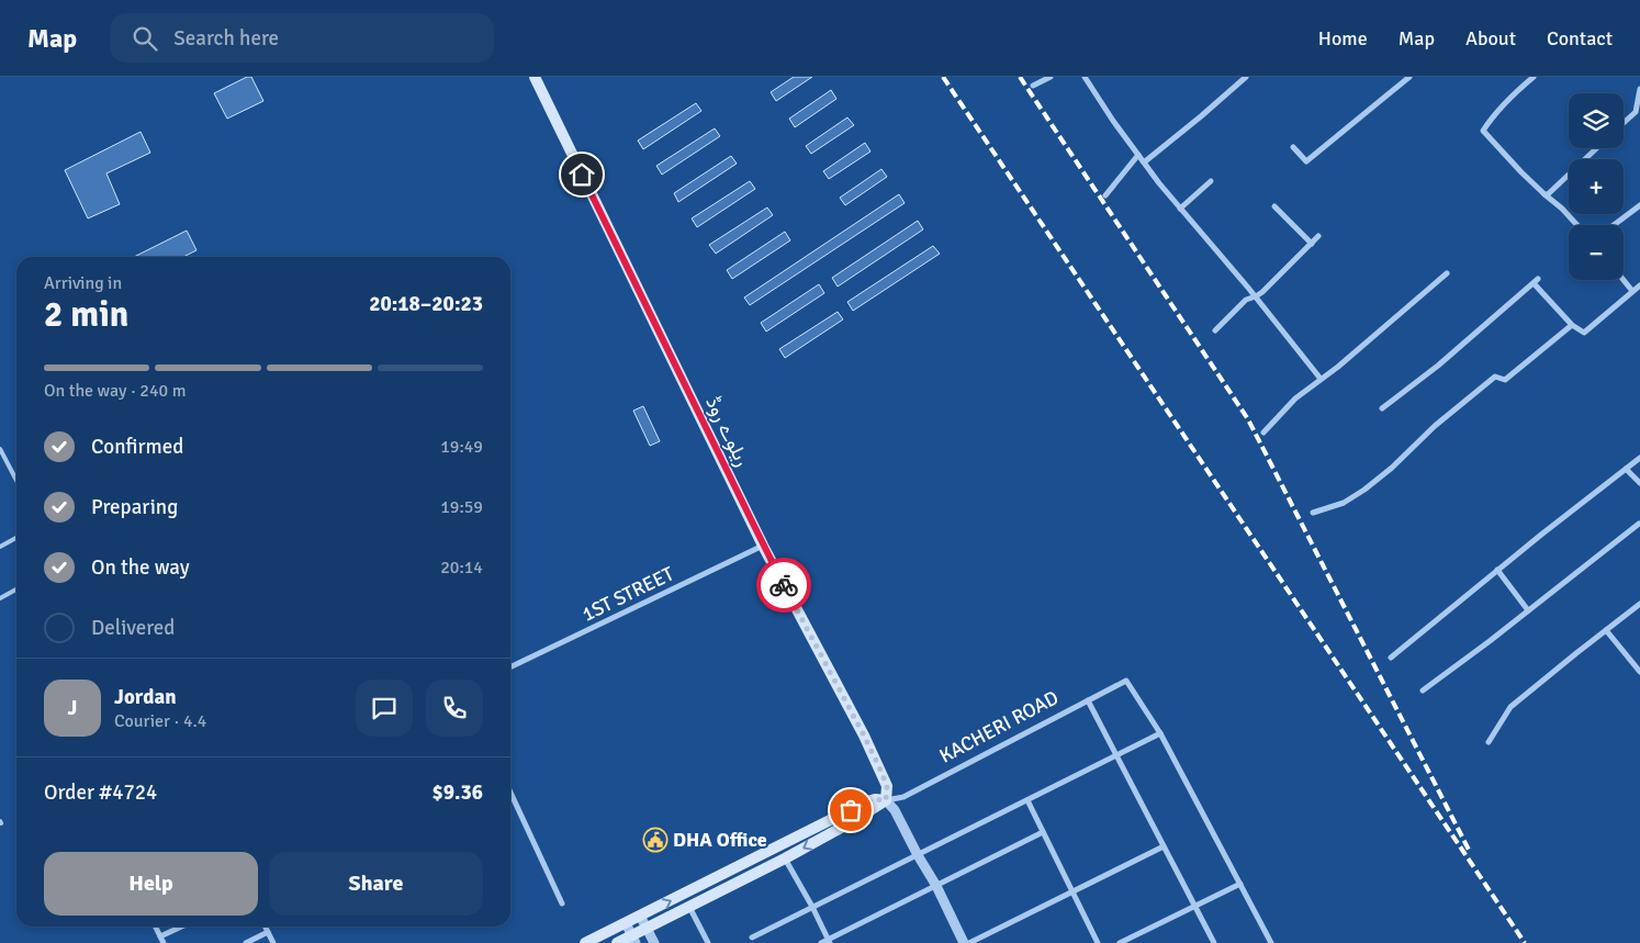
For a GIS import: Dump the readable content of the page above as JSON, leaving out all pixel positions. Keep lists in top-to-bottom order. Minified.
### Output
{"streets":{"main road":["ریلوے روڈ","KACHERI ROAD"],"street":["1ST STREET"]},"crossings":[["ریلوے روڈ","1ST STREET"],["ریلوے روڈ","KACHERI ROAD"]],"places":{"public building":["DHA Office"]},"page":{"header":"Map","search":"Search here","nav":["Home","Map","About","Contact"],"map_buttons":["+","−"],"heading":["2 min","Arriving in","20:18–20:23"],"panel":["Jordan","Courier · 4.4","Order #4724","$9.36"],"bar":"On the way · 240 m","list":[["Confirmed","19:49"],["Preparing","19:59"],["On the way","20:14"],"Delivered"],"round":"J","buttons":["Help","Share"]}}
